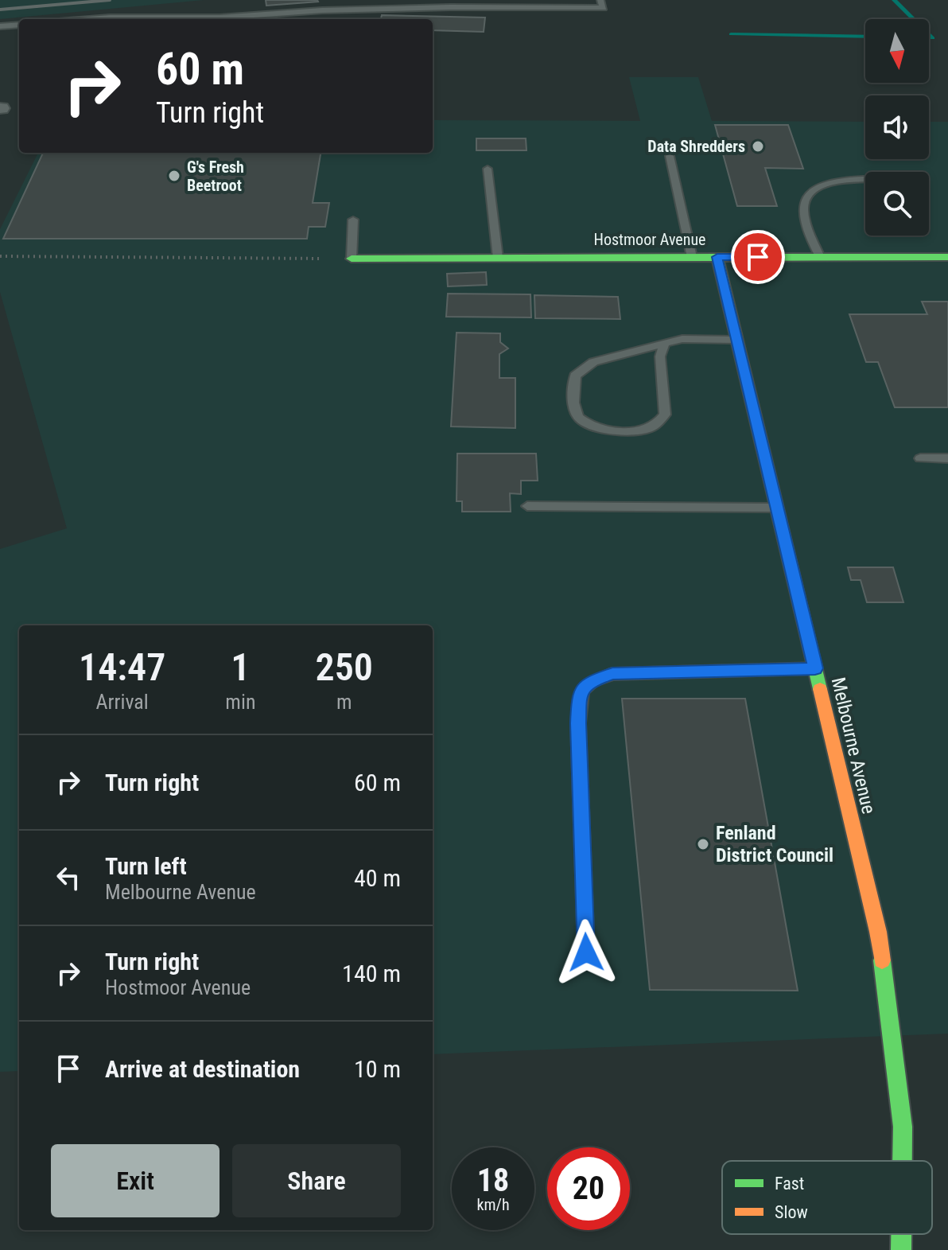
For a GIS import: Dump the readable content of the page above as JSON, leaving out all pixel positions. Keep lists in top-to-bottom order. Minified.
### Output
{"streets":{"street":["Hostmoor Avenue","Melbourne Avenue"]},"crossings":[["Hostmoor Avenue","Melbourne Avenue"]],"places":["Data Shredders","G's Fresh Beetroot","Fenland District Council"],"legend":["Fast","Slow"],"north":"bottom","page":{"turn":["60 m","Turn right"],"eta":["14:47","Arrival","1","min","250","m"],"list":[{"name":"Turn right","value":"60 m"},{"name":"Turn left","note":"Melbourne Avenue","value":"40 m"},{"name":"Turn right","note":"Hostmoor Avenue","value":"140 m"},{"name":"Arrive at destination","value":"10 m"}],"buttons":["Exit","Share"],"speed":"18 km/h","limit":"20"}}
